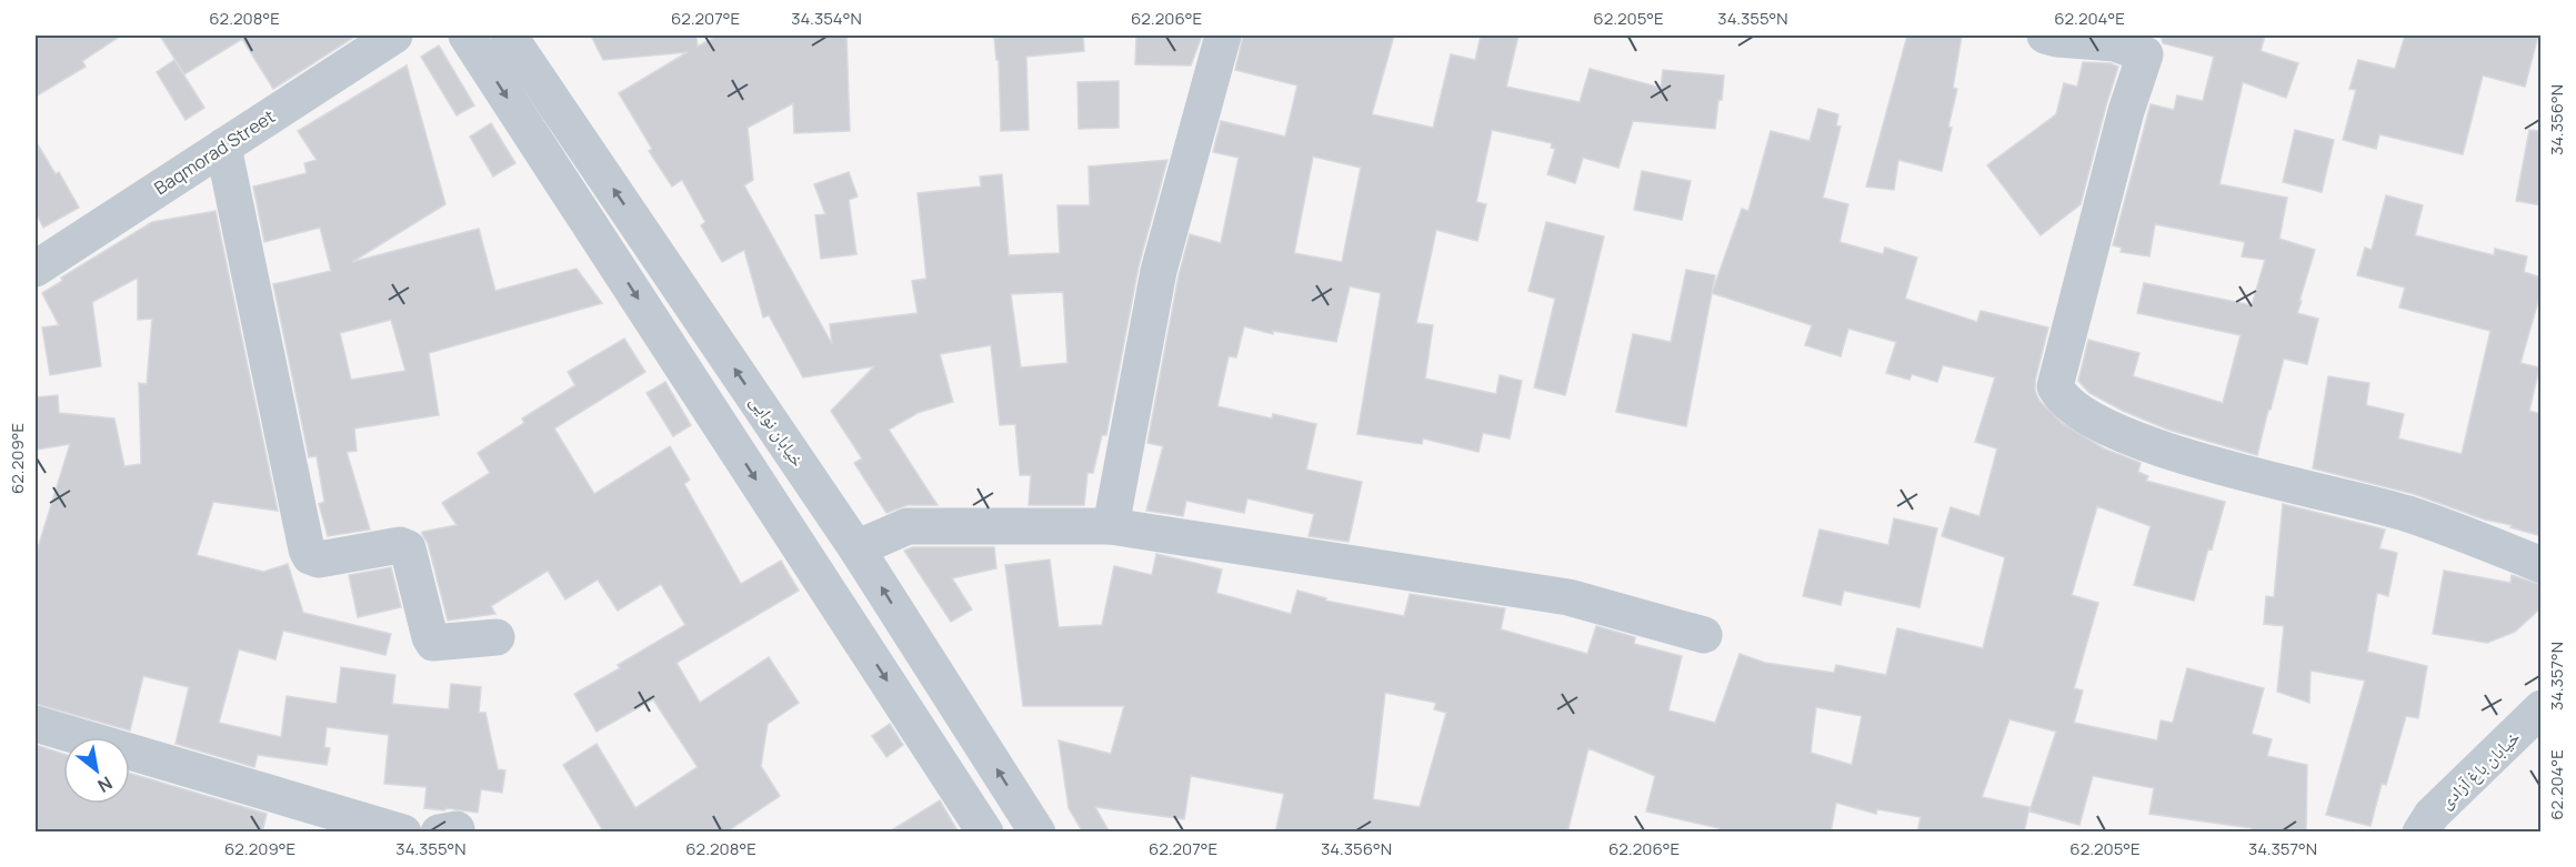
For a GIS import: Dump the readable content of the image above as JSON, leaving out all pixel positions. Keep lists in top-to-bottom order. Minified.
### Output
{"streets":{"street":["Baqmorad Street","خیابان نوایی","خیابان باغ آزادی"]},"north":"bottom right","coordinates":["62.208°E","62.207°E","34.354°N","62.206°E","62.205°E","34.355°N","62.204°E","34.356°N","62.209°E","34.357°N"]}
